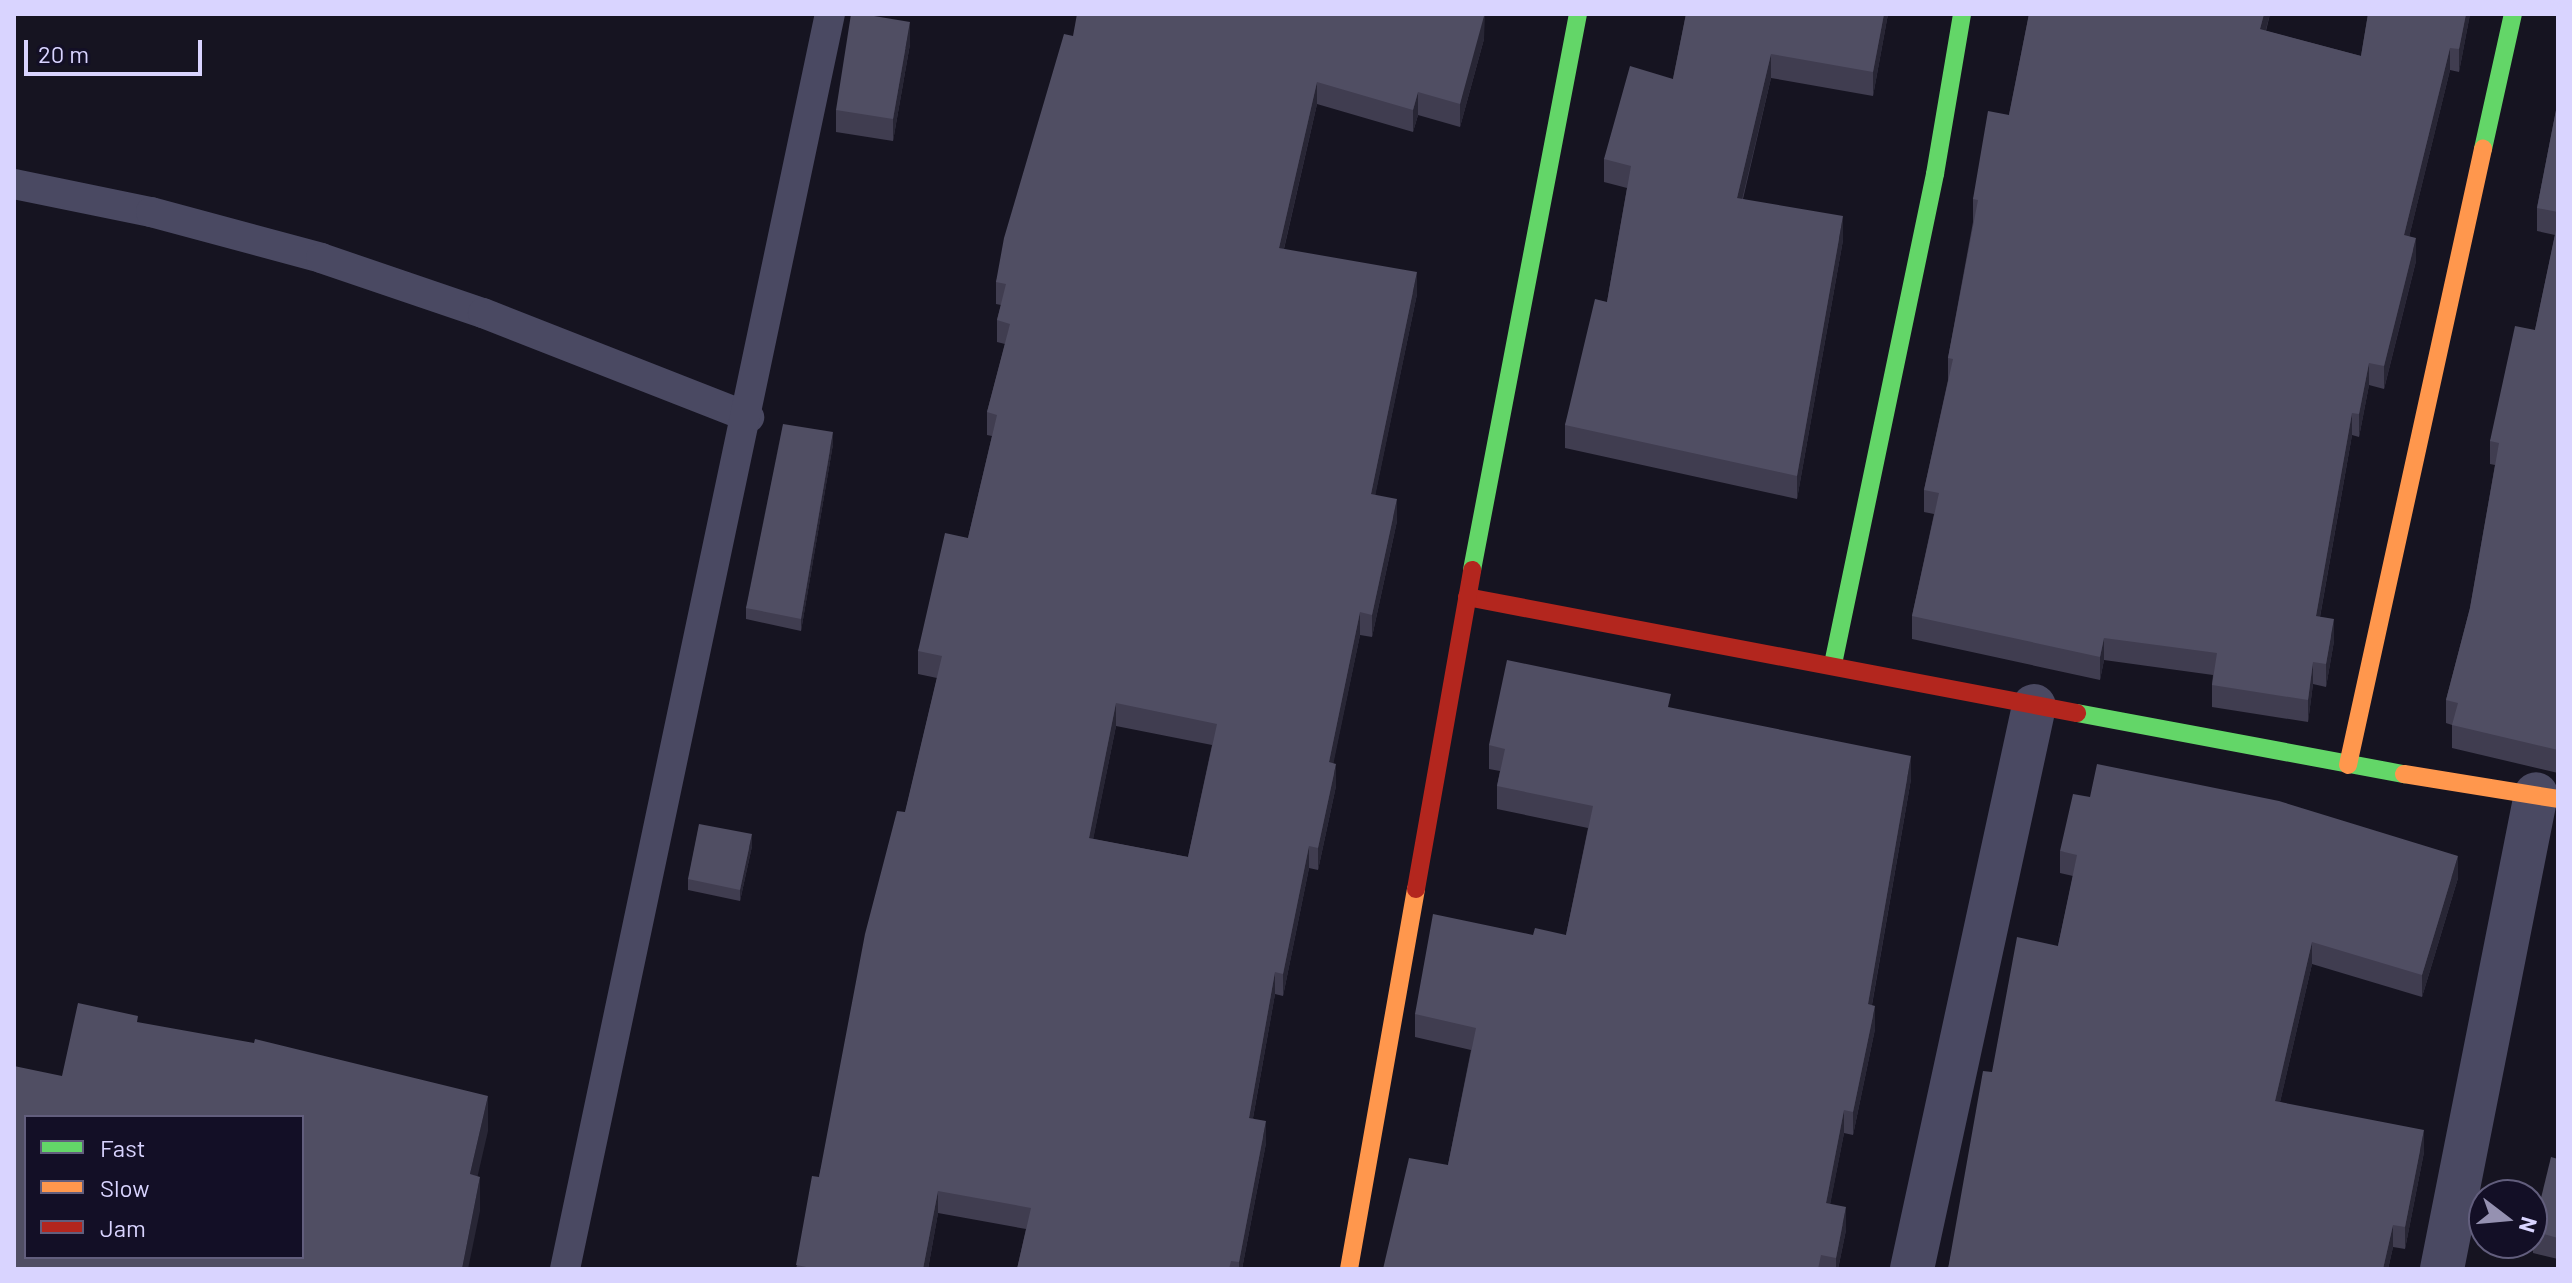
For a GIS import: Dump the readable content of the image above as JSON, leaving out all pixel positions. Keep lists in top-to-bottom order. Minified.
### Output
{"legend":["Fast","Slow","Jam"],"scale_bar":"20 m","north":"right"}
